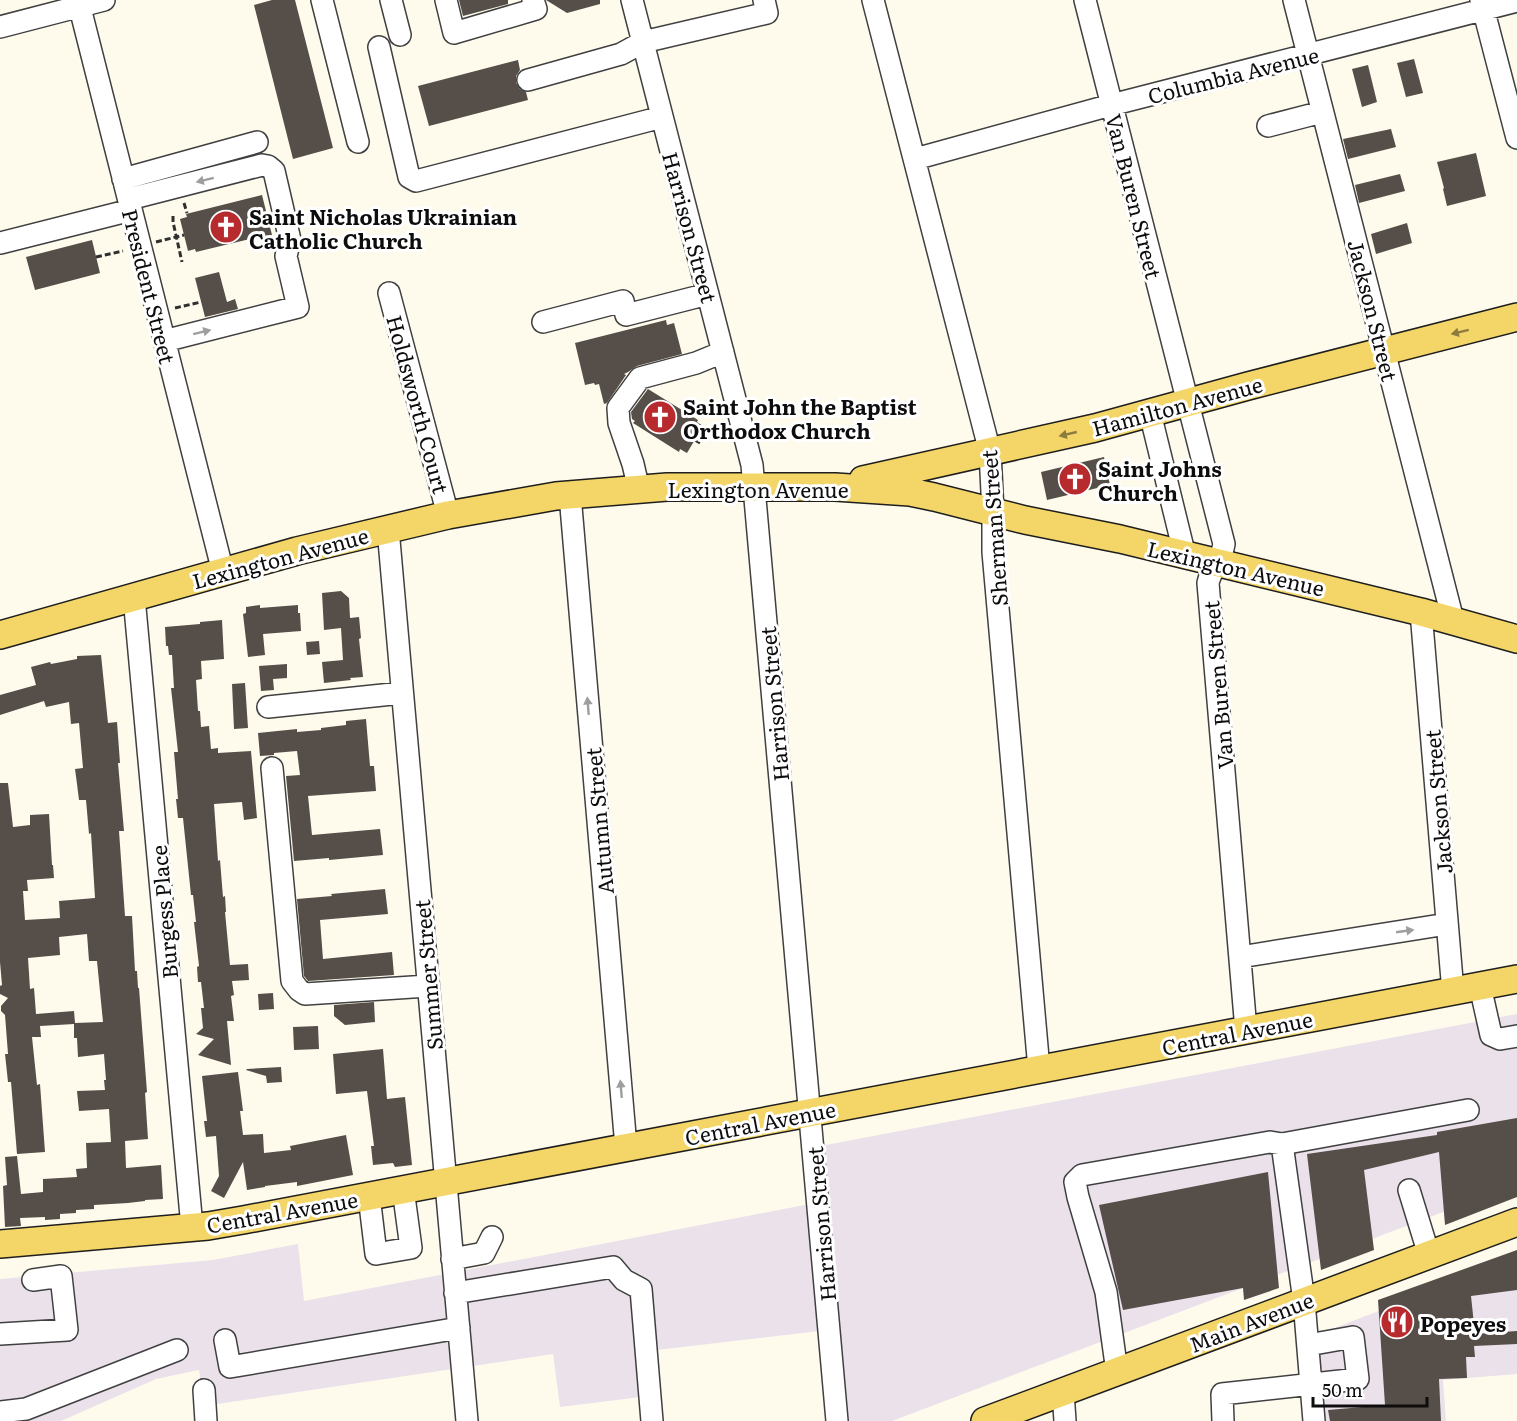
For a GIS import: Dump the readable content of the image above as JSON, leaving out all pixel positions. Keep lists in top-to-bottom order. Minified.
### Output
{"streets":{"main road":["Hamilton Avenue","Lexington Avenue","Central Avenue","Main Avenue"],"street":["Columbia Avenue","Van Buren Street","Harrison Street","President Street","Jackson Street","Holdsworth Court","Sherman Street","Autumn Street","Burgess Place","Summer Street"]},"crossings":[["Columbia Avenue","Van Buren Street"],["Columbia Avenue","Jackson Street"],["Columbia Avenue","Sherman Street"],["Van Buren Street","Hamilton Avenue"],["Van Buren Street","Lexington Avenue"],["Van Buren Street","Central Avenue"],["Harrison Street","Lexington Avenue"],["Harrison Street","Central Avenue"],["President Street","Lexington Avenue"],["Jackson Street","Hamilton Avenue"],["Jackson Street","Lexington Avenue"],["Jackson Street","Central Avenue"],["Holdsworth Court","Lexington Avenue"],["Hamilton Avenue","Lexington Avenue"],["Hamilton Avenue","Sherman Street"],["Lexington Avenue","Sherman Street"],["Lexington Avenue","Autumn Street"],["Lexington Avenue","Burgess Place"],["Lexington Avenue","Summer Street"],["Sherman Street","Central Avenue"],["Autumn Street","Central Avenue"],["Burgess Place","Central Avenue"],["Summer Street","Central Avenue"]],"one_way":["Hamilton Avenue","Autumn Street"],"places":{"church":["Saint Nicholas Ukrainian Catholic Church","Saint John the Baptist Orthodox Church","Saint Johns Church"],"restaurant":["Popeyes"]},"scale_bar":"50 m"}
